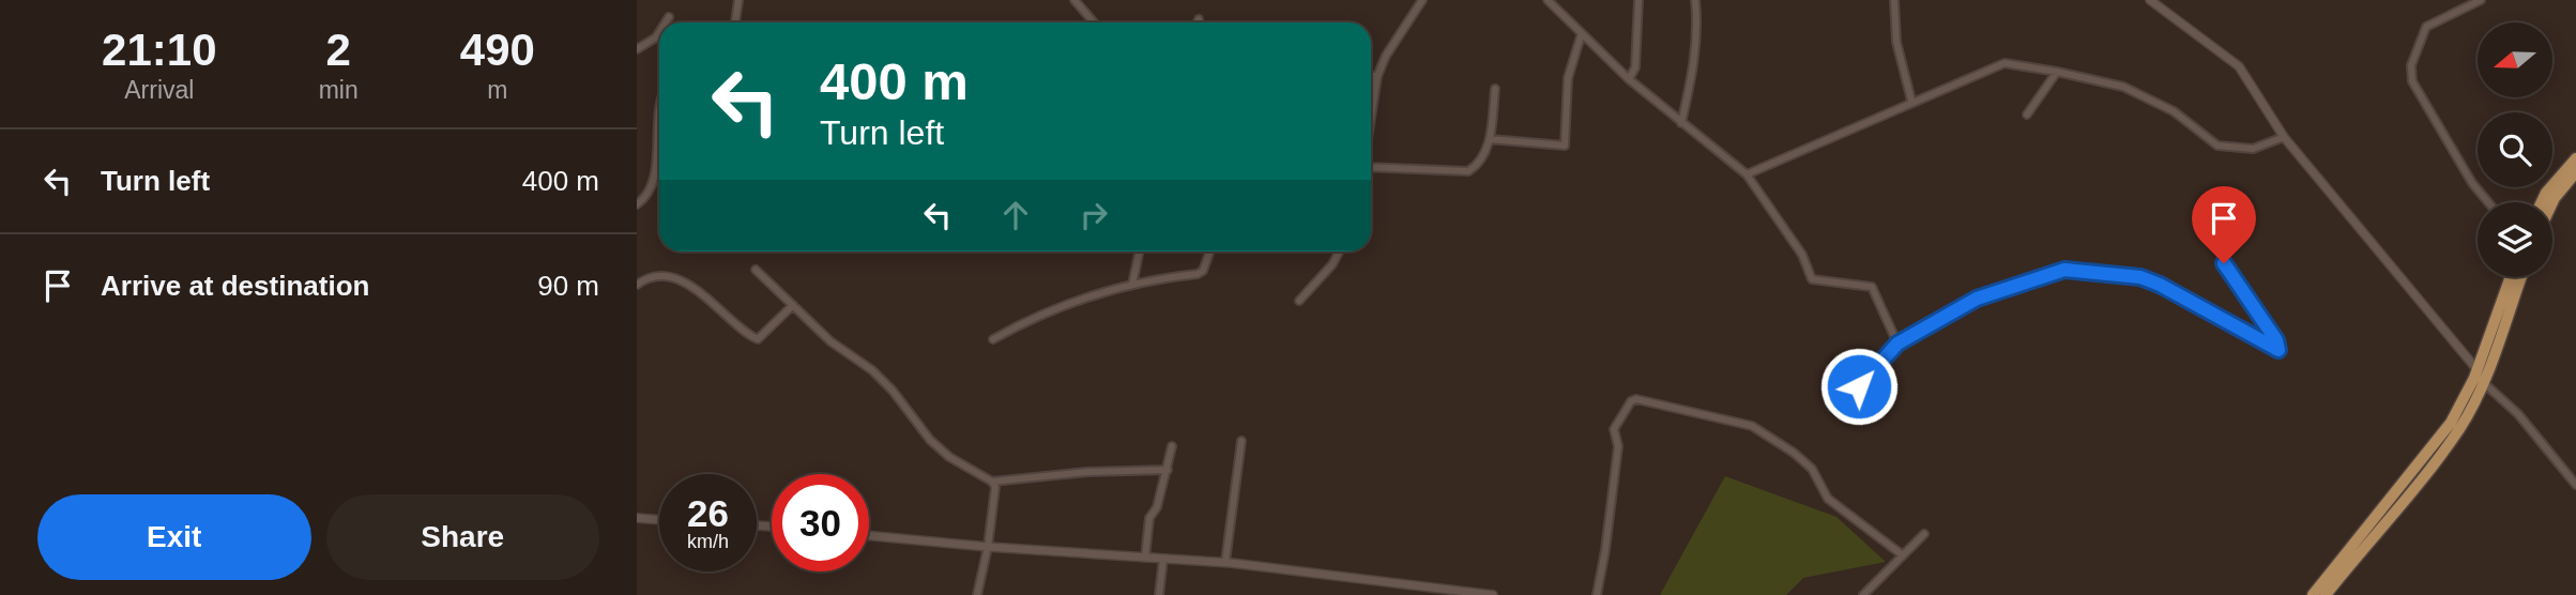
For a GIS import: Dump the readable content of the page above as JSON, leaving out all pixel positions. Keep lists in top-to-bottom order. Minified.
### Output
{"north":"left","page":{"eta":["21:10","Arrival","2","min","490","m"],"turn":["400 m","Turn left"],"list":[{"name":"Turn left","value":"400 m"},{"name":"Arrive at destination","value":"90 m"}],"speed":"26 km/h","limit":"30","buttons":["Exit","Share"]}}
